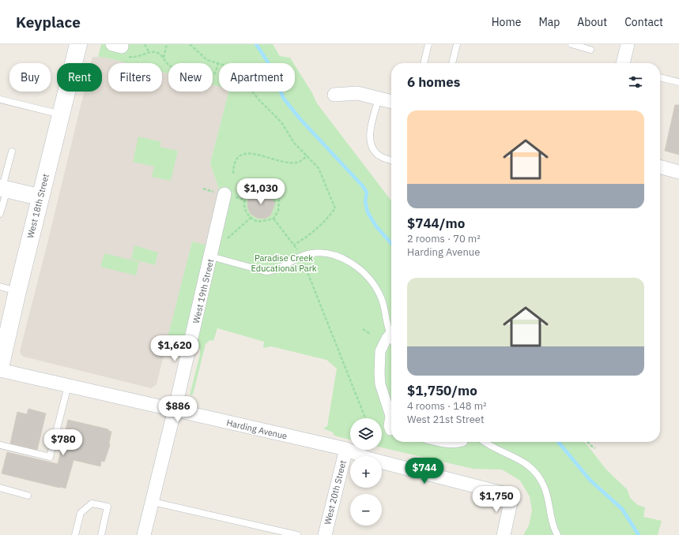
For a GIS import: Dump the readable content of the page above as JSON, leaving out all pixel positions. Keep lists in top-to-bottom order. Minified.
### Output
{"streets":{"main road":["West 18th Street"],"street":["West 19th Street","Harding Avenue","West 20th Street"]},"crossings":[["West 18th Street","Harding Avenue"],["West 19th Street","Harding Avenue"],["Harding Avenue","West 20th Street"]],"parks":["Paradise Creek Educational Park"],"page":{"header":"Keyplace","nav":["Home","Map","About","Contact"],"chip":["Buy","Rent","Filters","New","Apartment"],"heading":"6 homes","list":[{"name":"$744/mo","note":"2 rooms · 70 m² · Harding Avenue"},{"name":"$1,750/mo","note":"4 rooms · 148 m² · West 21st Street"}],"price":["$1,030","$1,620","$886","$780","$744","$1,750"],"map_buttons":["+","−"]}}
